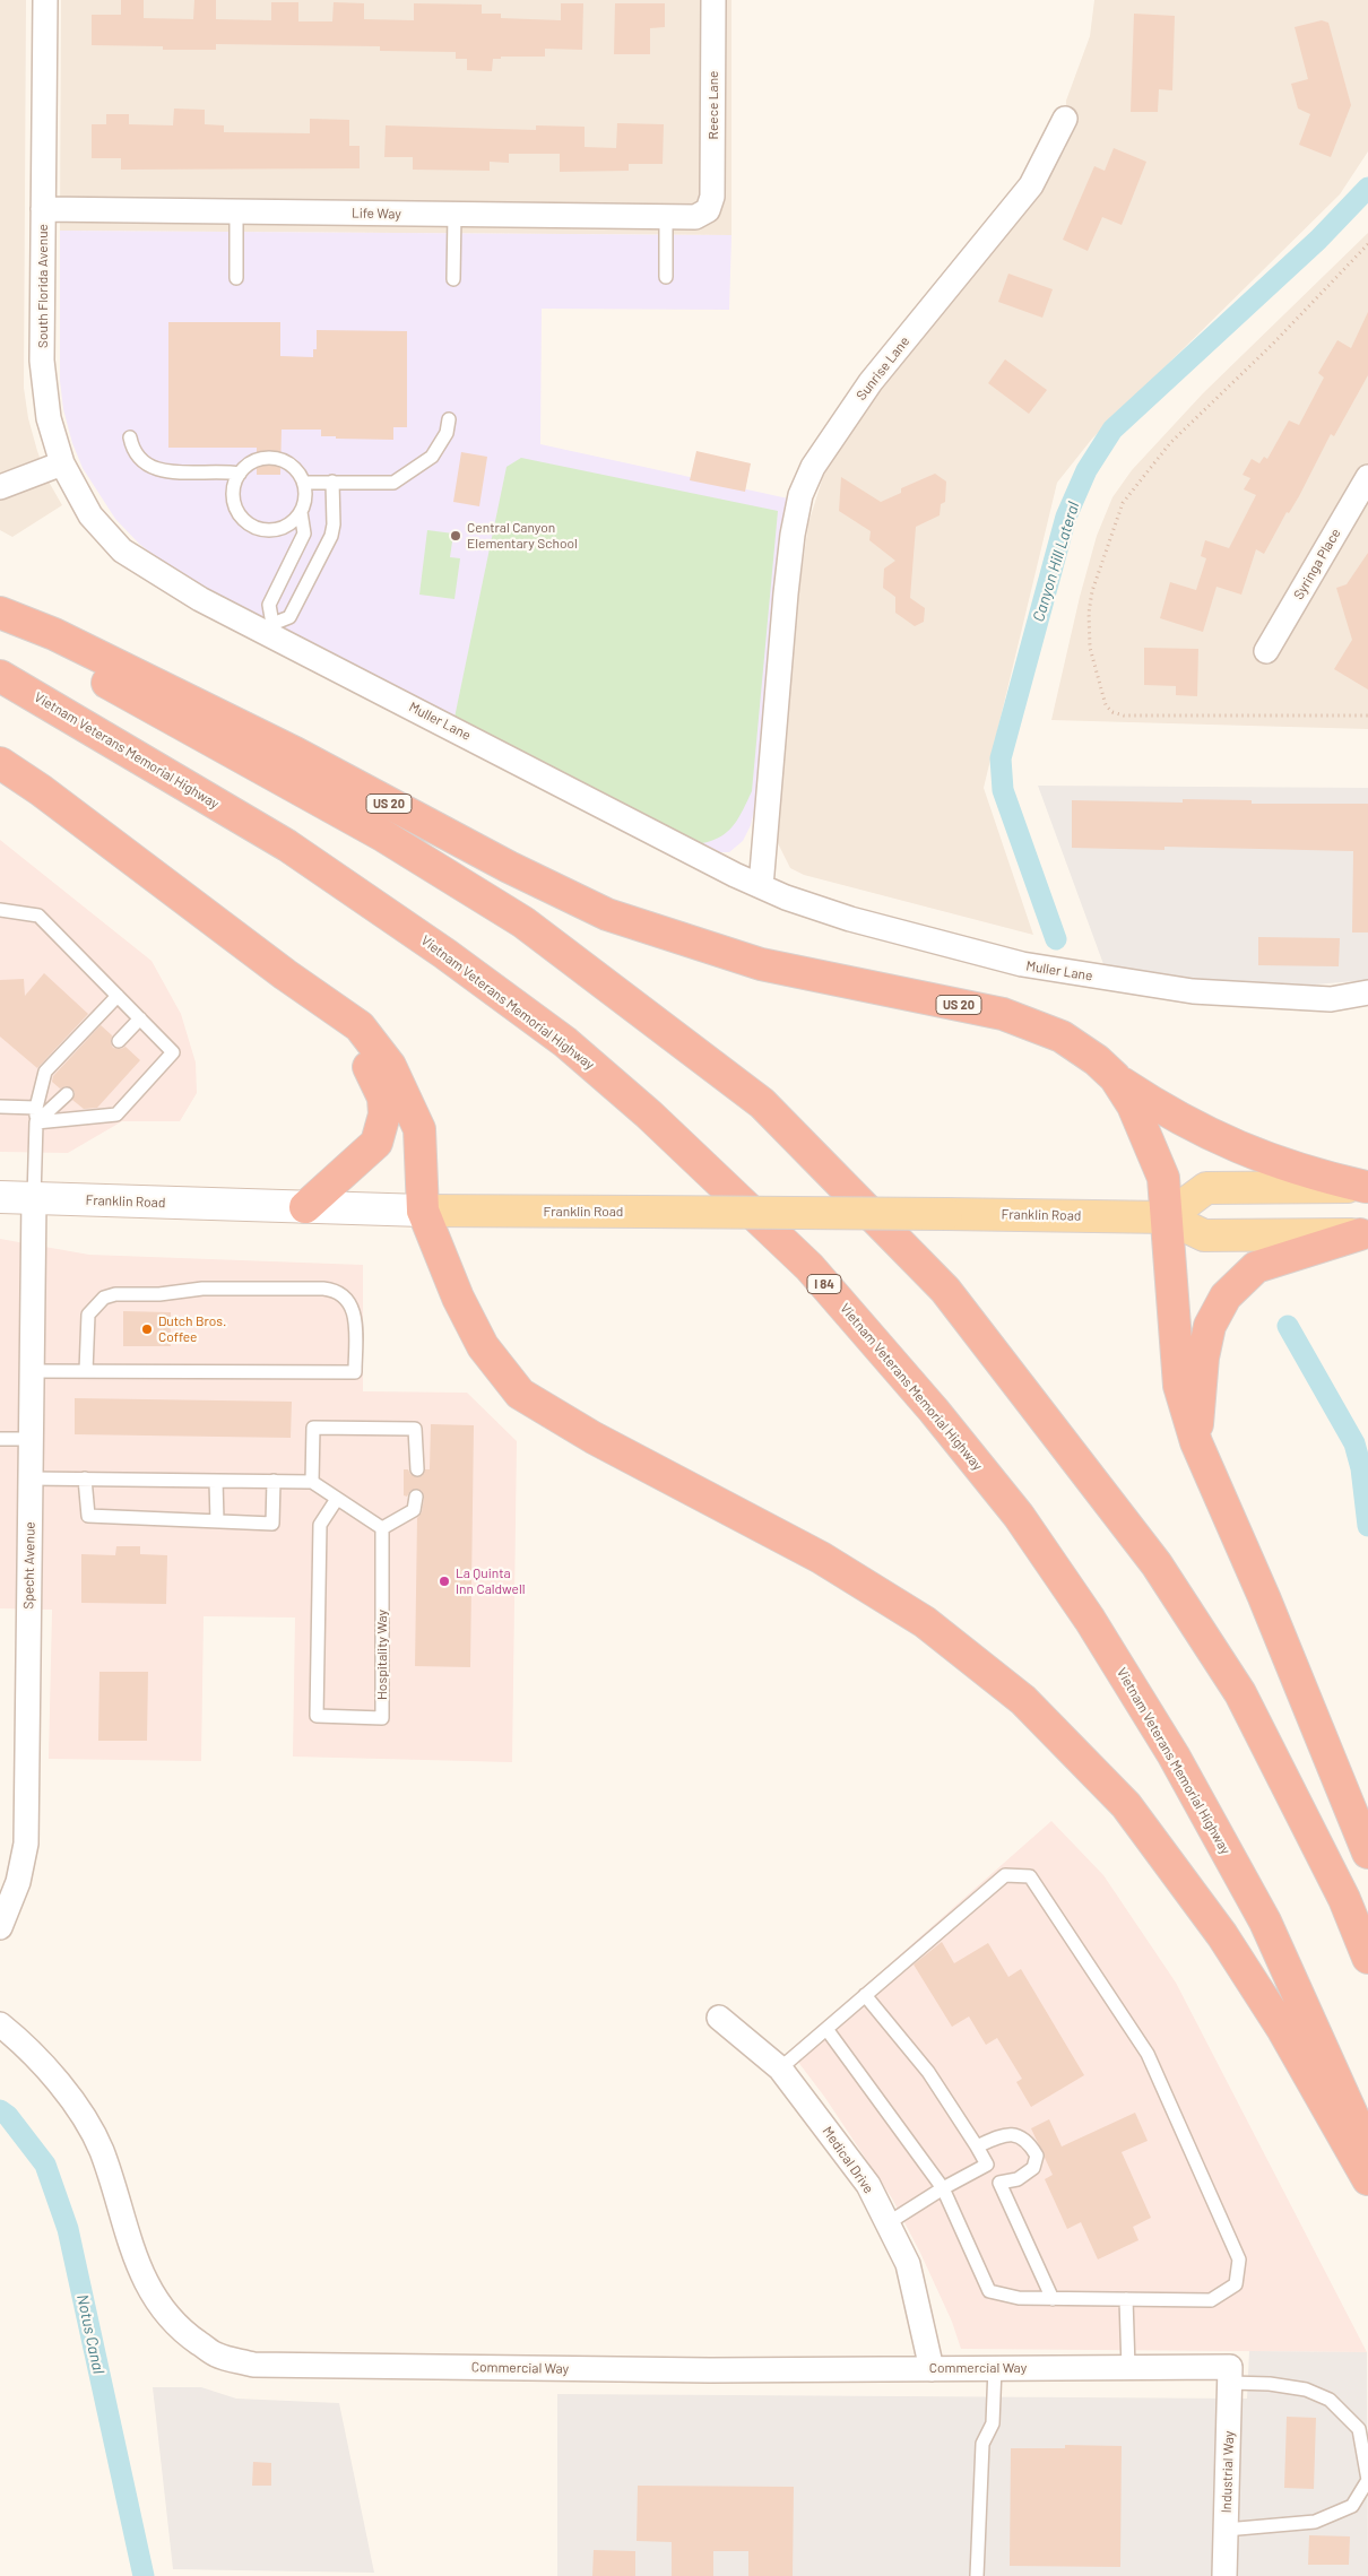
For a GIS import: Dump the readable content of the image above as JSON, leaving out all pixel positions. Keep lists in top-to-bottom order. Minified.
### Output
{"streets":{"highway":["Vietnam Veterans Memorial Highway","US 20","I 84"],"main road":["Franklin Road"],"street":["Reece Lane","Life Way","South Florida Avenue","Sunrise Lane","Syringa Place","Muller Lane","Specht Avenue","Medical Drive","Commercial Way","Industrial Way"],"lane":["Hospitality Way"]},"crossings":[["Reece Lane","Life Way"],["Life Way","South Florida Avenue"],["South Florida Avenue","Muller Lane"],["Sunrise Lane","Muller Lane"],["US 20","Franklin Road"],["Franklin Road","Specht Avenue"],["Medical Drive","Commercial Way"],["Commercial Way","Industrial Way"]],"water":["Canyon Hill Lateral","Notus Canal"],"places":["Central Canyon Elementary School","Dutch Bros. Coffee","La Quinta Inn Caldwell"]}
